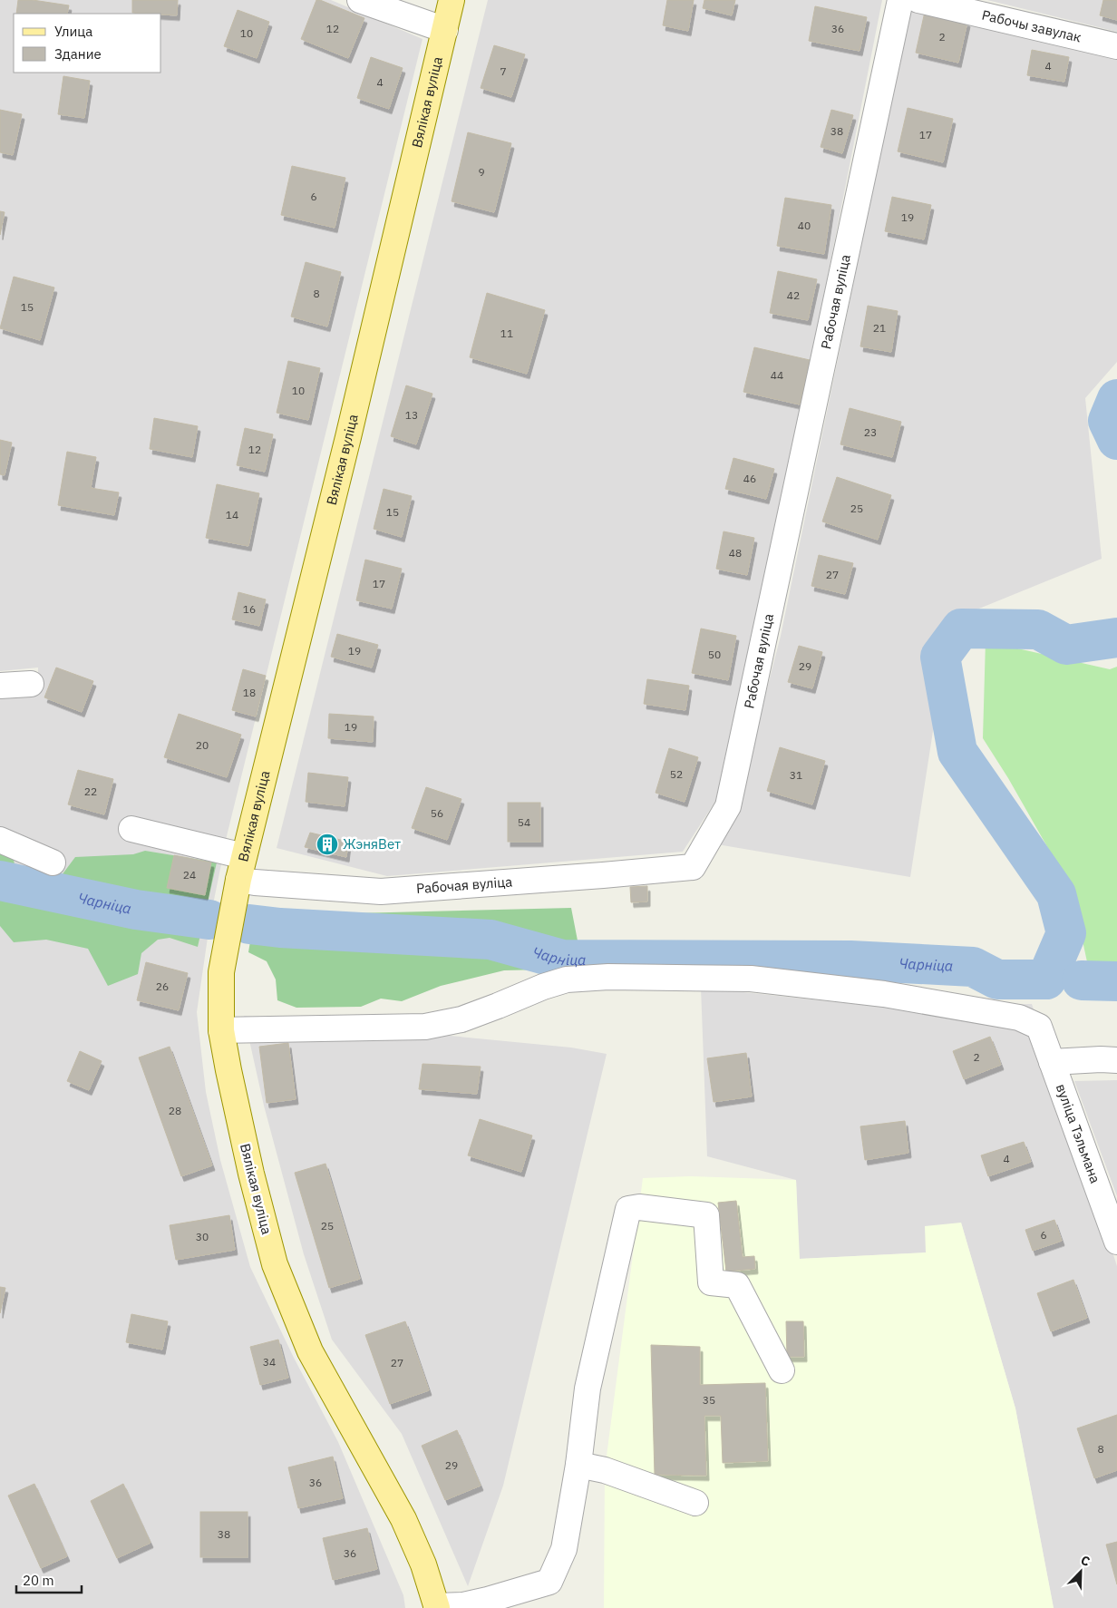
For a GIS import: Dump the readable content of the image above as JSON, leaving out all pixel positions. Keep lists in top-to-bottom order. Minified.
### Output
{"streets":{"main road":["Вялікая вуліца"],"street":["Рабочы завулак","Рабочая вуліца","вуліца Тэльмана"]},"crossings":[["Вялікая вуліца","Рабочая вуліца"],["Вялікая вуліца","вуліца Тэльмана"]],"water":["Чарніца"],"places":{"building":["ЖэняВет"]},"house_numbers":["12","36","10","2","4","7","4","38","17","9","6","19","40","8","42","15","21","11","44","10","13","23","12","46","25","15","14","48","27","17","16","19","50","29","18","19","20","52","31","22","56","54","24","26","2","28","4","25","6","30","34","27","35","8","29","36","38","36"],"legend":["Улица","Здание"],"scale_bar":"20 m","north":"top right"}
